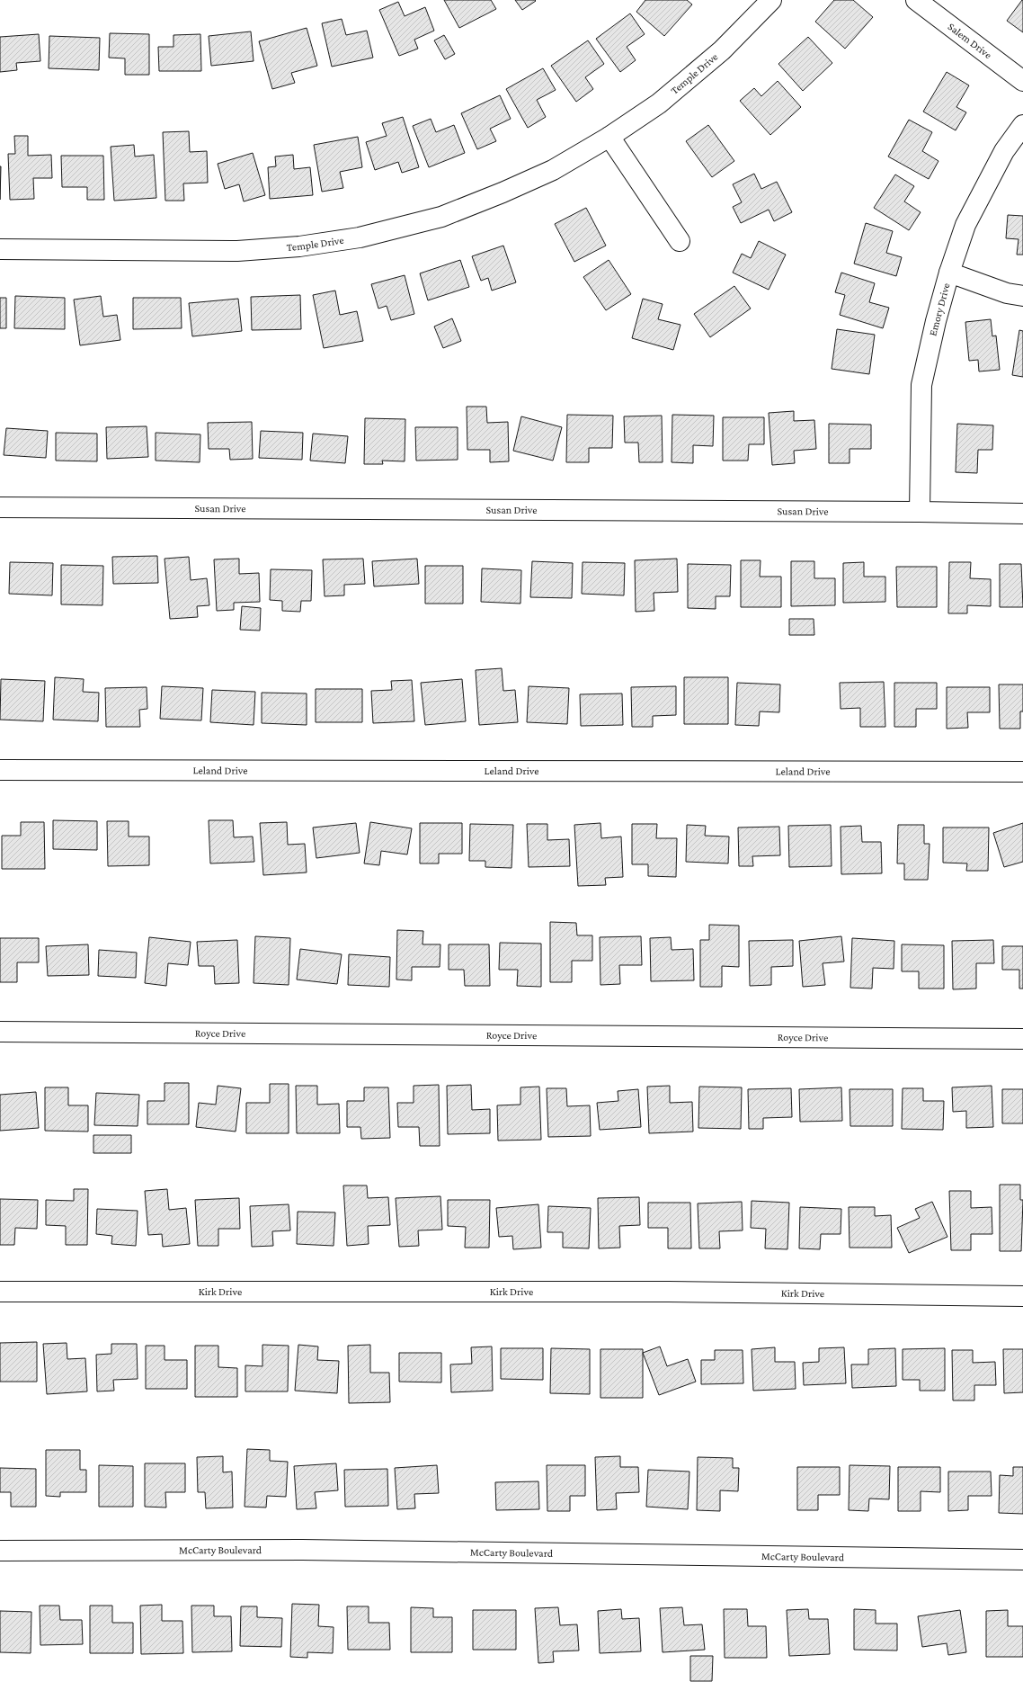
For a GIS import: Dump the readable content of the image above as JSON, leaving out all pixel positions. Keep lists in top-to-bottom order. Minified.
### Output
{"streets":{"street":["Salem Drive","Temple Drive","Emory Drive","Susan Drive","Leland Drive","Royce Drive","Kirk Drive","McCarty Boulevard"]},"crossings":[["Emory Drive","Susan Drive"]]}
